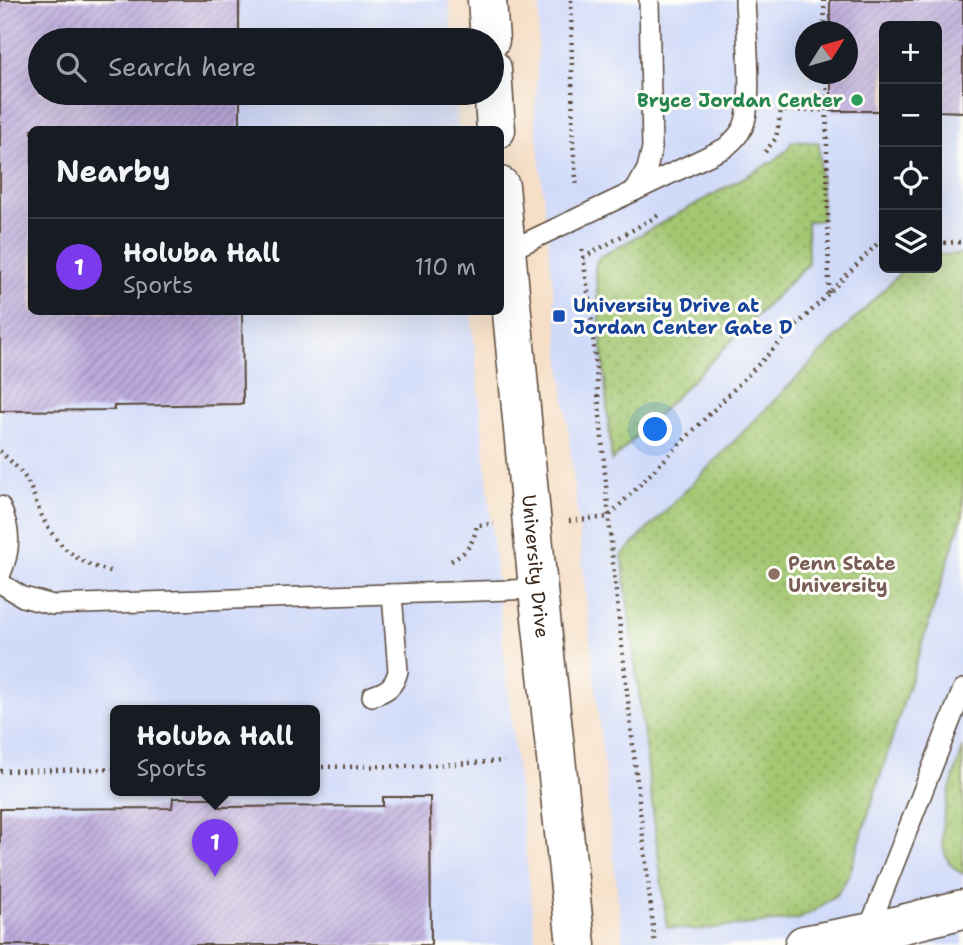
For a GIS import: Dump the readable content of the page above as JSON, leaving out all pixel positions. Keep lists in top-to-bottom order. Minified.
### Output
{"streets":{"main road":["University Drive"]},"places":{"other":["Bryce Jordan Center","Penn State University"],"transit":["University Drive at Jordan Center Gate D"]},"north":"top right","page":{"map_buttons":["+","−"],"search":"Search here","heading":"Nearby","list":[{"mark":"1","name":"Holuba Hall","note":"Sports","value":"110 m"}],"popup":["Holuba Hall","Sports"],"pins":"1"}}
